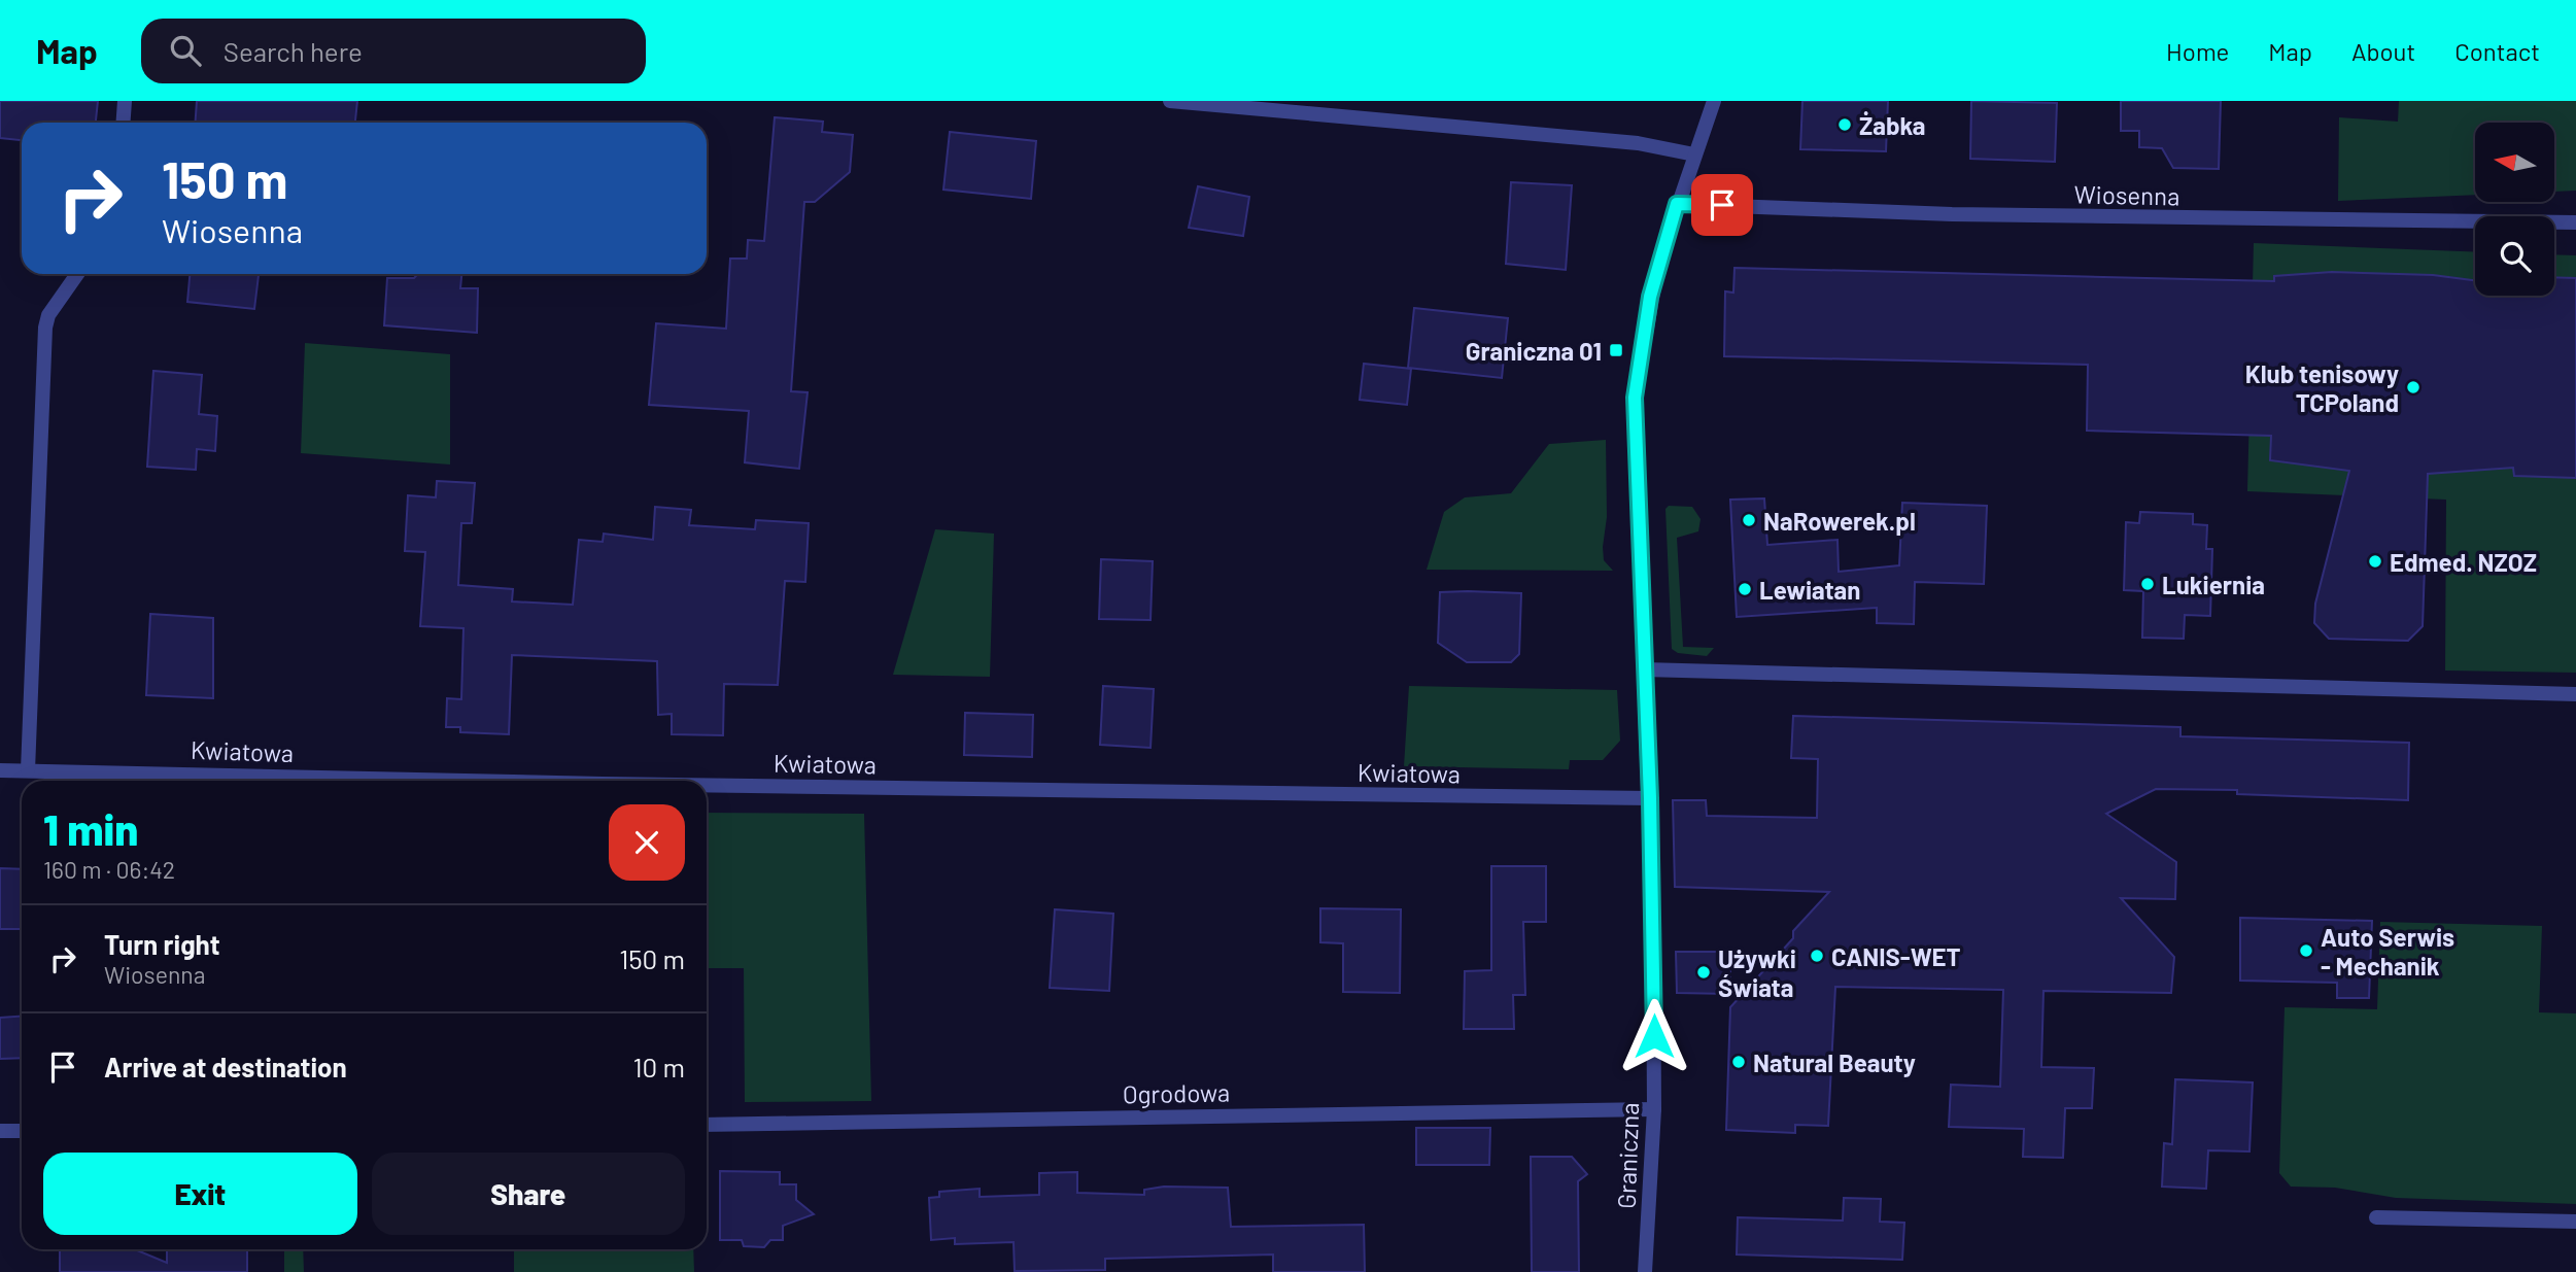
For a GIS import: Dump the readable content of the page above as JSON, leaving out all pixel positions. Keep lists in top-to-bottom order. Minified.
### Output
{"streets":{"street":["Wiosenna","Kwiatowa","Ogrodowa","Graniczna"]},"crossings":[["Wiosenna","Graniczna"],["Kwiatowa","Graniczna"],["Ogrodowa","Graniczna"]],"places":{"other":["Żabka","Klub tenisowy TCPoland","NaRowerek.pl","Edmed. NZOZ","Lukiernia","Lewiatan","Auto Serwis - Mechanik","CANIS-WET","Używki Świata","Natural Beauty"],"transit":["Graniczna 01"]},"north":"left","page":{"header":"Map","search":"Search here","nav":["Home","Map","About","Contact"],"turn":["150 m","Wiosenna"],"heading":["1 min","160 m · 06:42"],"list":[{"name":"Turn right","note":"Wiosenna","value":"150 m"},{"name":"Arrive at destination","value":"10 m"}],"buttons":["Exit","Share"]}}
